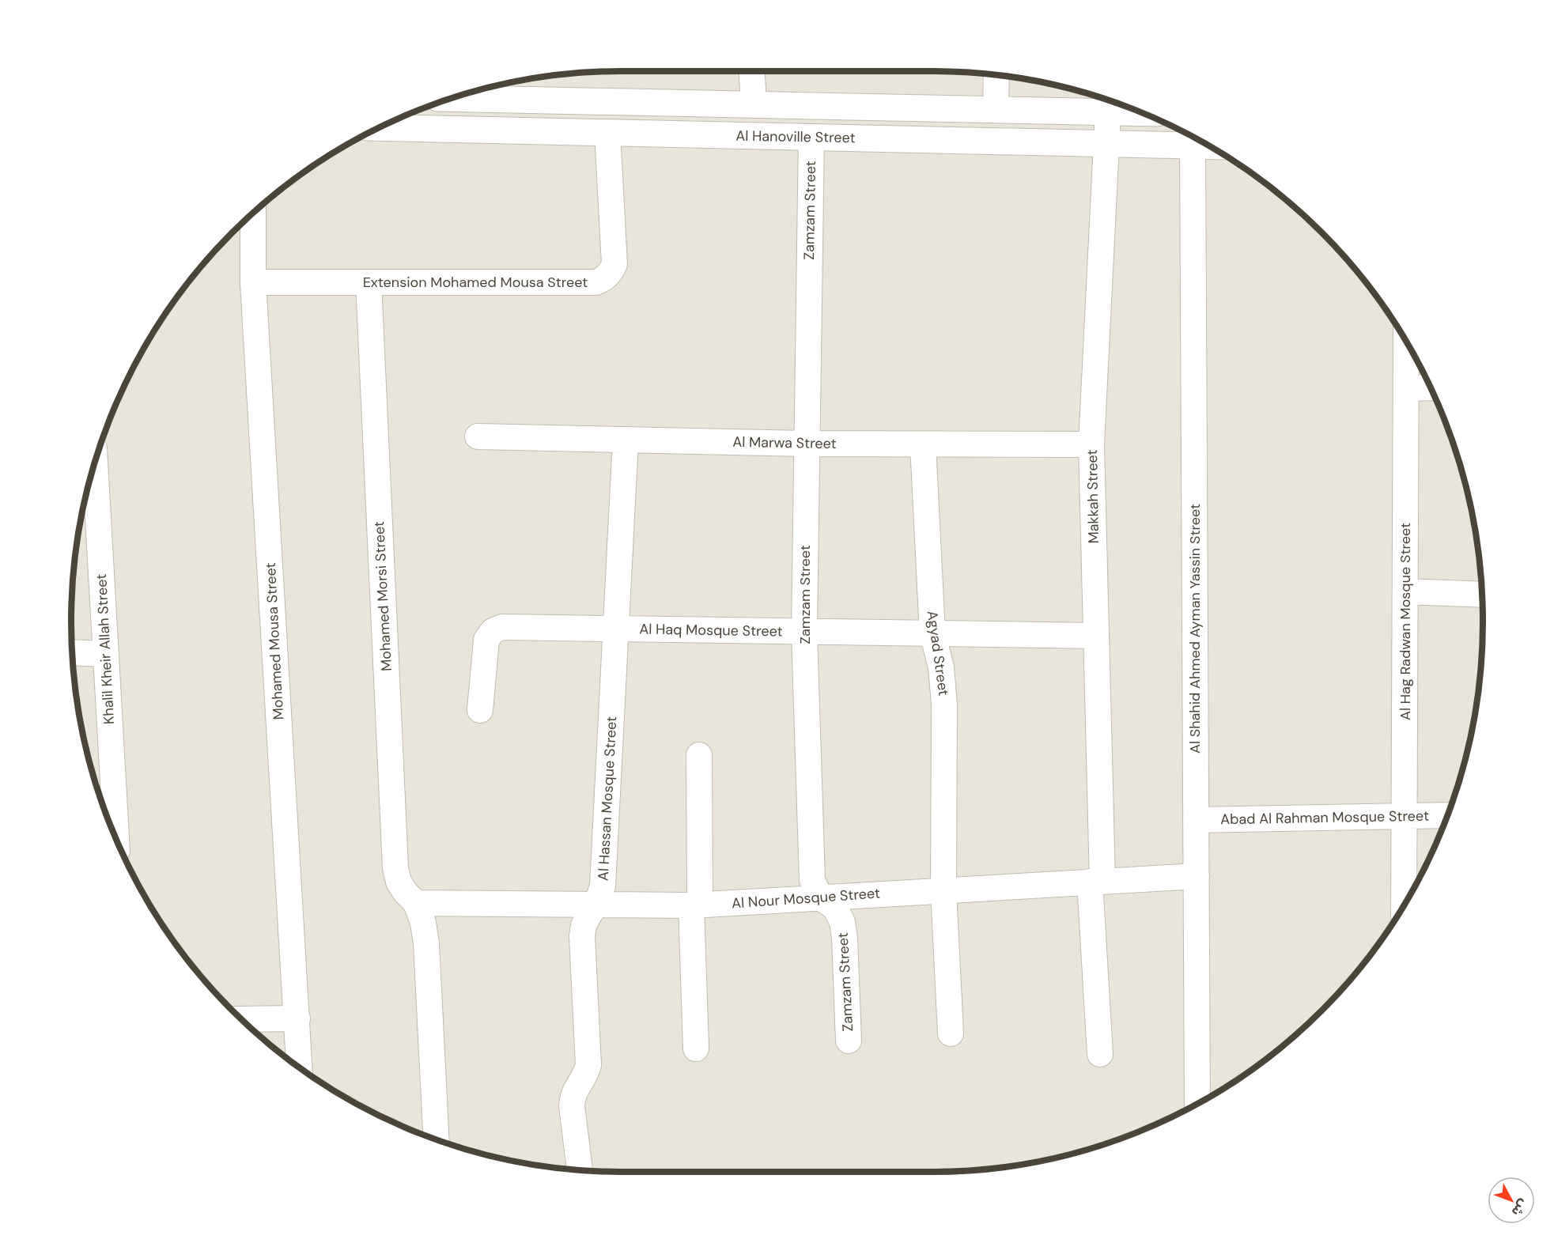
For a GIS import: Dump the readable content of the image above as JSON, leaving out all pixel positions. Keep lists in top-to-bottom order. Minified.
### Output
{"streets":{"street":["Al Hanoville Street","Zamzam Street","Extension Mohamed Mousa Street","Al Marwa Street","Makkah Street","Mohamed Morsi Street","Al Hag Radwan Mosque Street","Al Shahid Ahmed Ayman Yassin Street","Al Haq Mosque Street","Mohamed Mousa Street","Khalil Kheir Allah Street","Agyad Street","Al Hassan Mosque Street","Abad Al Rahman Mosque Street","Al Nour Mosque Street"]},"crossings":[["Al Hanoville Street","Zamzam Street"],["Al Hanoville Street","Extension Mohamed Mousa Street"],["Al Hanoville Street","Makkah Street"],["Al Hanoville Street","Al Shahid Ahmed Ayman Yassin Street"],["Zamzam Street","Al Marwa Street"],["Zamzam Street","Al Haq Mosque Street"],["Zamzam Street","Al Nour Mosque Street"],["Extension Mohamed Mousa Street","Mohamed Morsi Street"],["Extension Mohamed Mousa Street","Mohamed Mousa Street"],["Al Marwa Street","Makkah Street"],["Al Marwa Street","Agyad Street"],["Al Marwa Street","Al Hassan Mosque Street"],["Makkah Street","Al Haq Mosque Street"],["Makkah Street","Al Nour Mosque Street"],["Mohamed Morsi Street","Al Nour Mosque Street"],["Al Hag Radwan Mosque Street","Abad Al Rahman Mosque Street"],["Al Shahid Ahmed Ayman Yassin Street","Abad Al Rahman Mosque Street"],["Al Shahid Ahmed Ayman Yassin Street","Al Nour Mosque Street"],["Al Haq Mosque Street","Agyad Street"],["Al Haq Mosque Street","Al Hassan Mosque Street"],["Agyad Street","Al Nour Mosque Street"],["Al Hassan Mosque Street","Al Nour Mosque Street"]],"north":"bottom right"}
